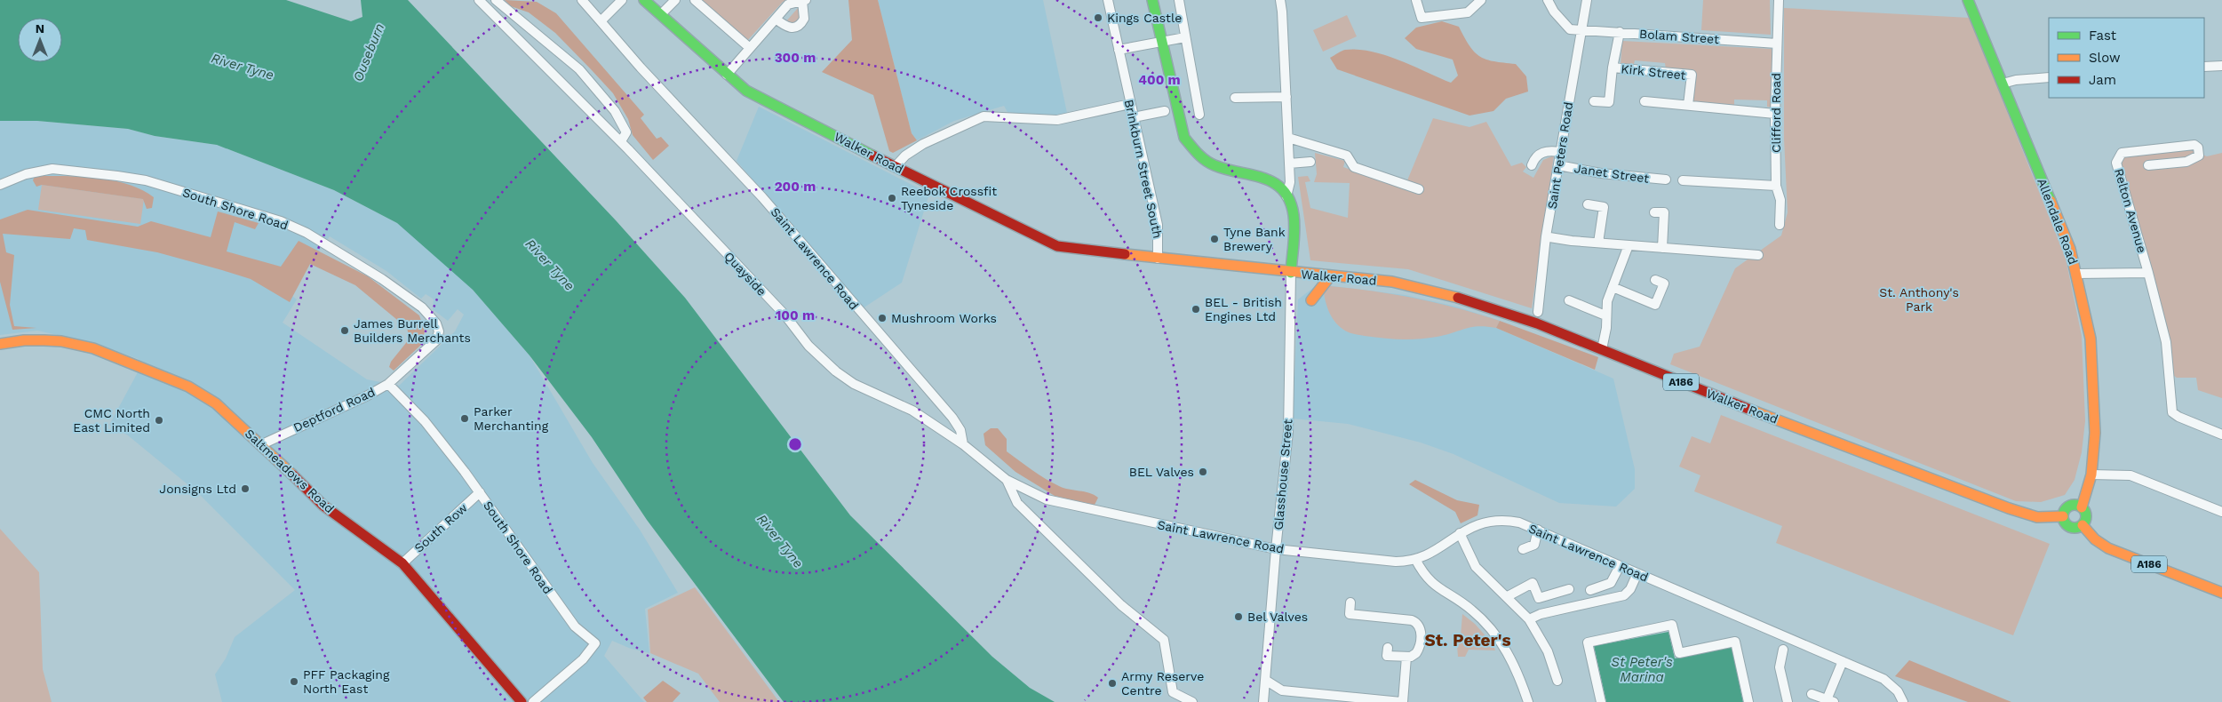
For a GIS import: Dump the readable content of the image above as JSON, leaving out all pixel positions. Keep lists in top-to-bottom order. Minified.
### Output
{"streets":{"main road":["Walker Road","Allendale Road","A186","Saltmeadows Road"],"street":["Bolam Street","Kirk Street","Clifford Road","Saint Peters Road","Brinkburn Street South","Janet Street","South Shore Road","Relton Avenue","Saint Lawrence Road","Quayside","Deptford Road","Glasshouse Street","South Row"]},"crossings":[["Bolam Street","Kirk Street"],["Bolam Street","Clifford Road"],["Bolam Street","Saint Peters Road"],["Walker Road","Brinkburn Street South"],["Walker Road","Allendale Road"],["Walker Road","A186"],["Walker Road","Glasshouse Street"],["Saint Peters Road","Janet Street"],["South Shore Road","Deptford Road"],["South Shore Road","South Row"],["Allendale Road","A186"],["Saint Lawrence Road","Quayside"],["Saint Lawrence Road","Glasshouse Street"],["Deptford Road","Saltmeadows Road"],["Saltmeadows Road","South Row"]],"districts":["St. Peter's"],"water":["Ouseburn","River Tyne","St Peter's Marina"],"parks":["St. Anthony's Park"],"places":["Kings Castle","Reebok Crossfit Tyneside","Tyne Bank Brewery","BEL - British Engines Ltd","Mushroom Works","James Burrell Builders Merchants","Parker Merchanting","CMC North East Limited","BEL Valves","Jonsigns Ltd","Bel Valves","PFF Packaging North East","Army Reserve Centre"],"legend":["Fast","Slow","Jam"],"north":"top","rings":["300 m","400 m","200 m","100 m"]}
